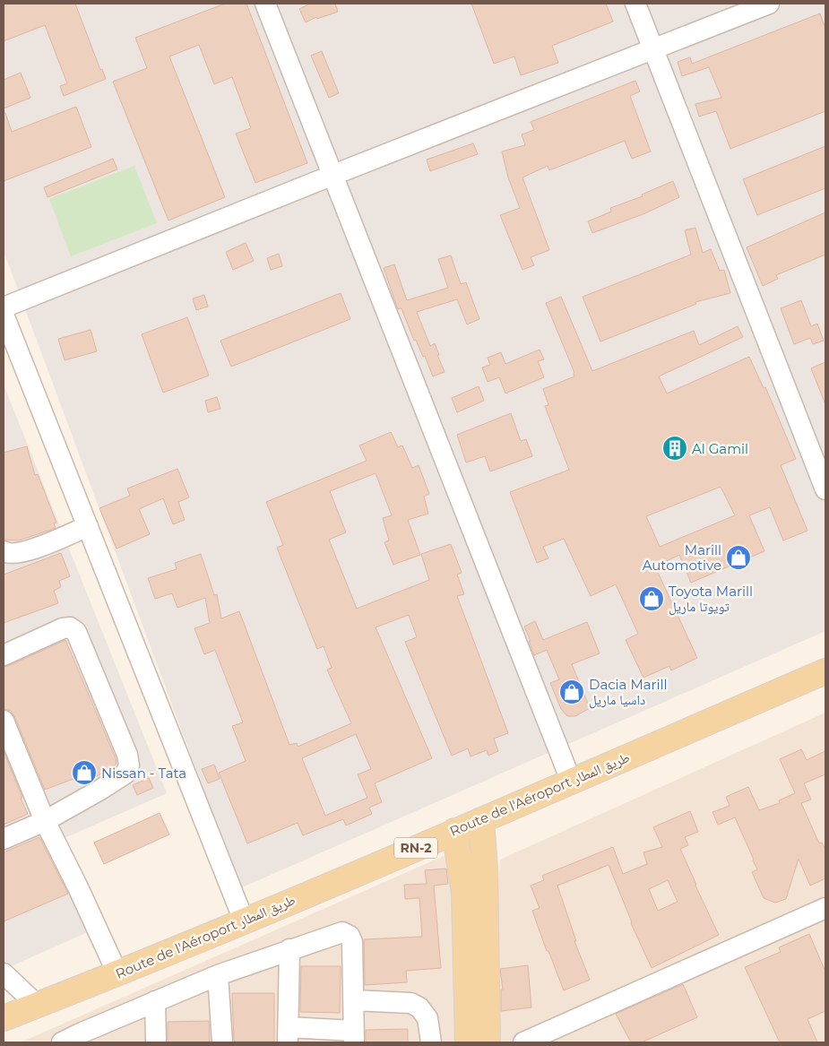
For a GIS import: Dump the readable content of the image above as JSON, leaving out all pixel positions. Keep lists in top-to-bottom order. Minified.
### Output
{"streets":{"main road":["Route de l'Aéroport طريق المطار","RN-2"]},"places":{"building":["Al Gamil"],"shop":["Marill Automotive","Toyota Marill تويوتا ماريل","Dacia Marill داسيا ماريل","Nissan - Tata"]}}
